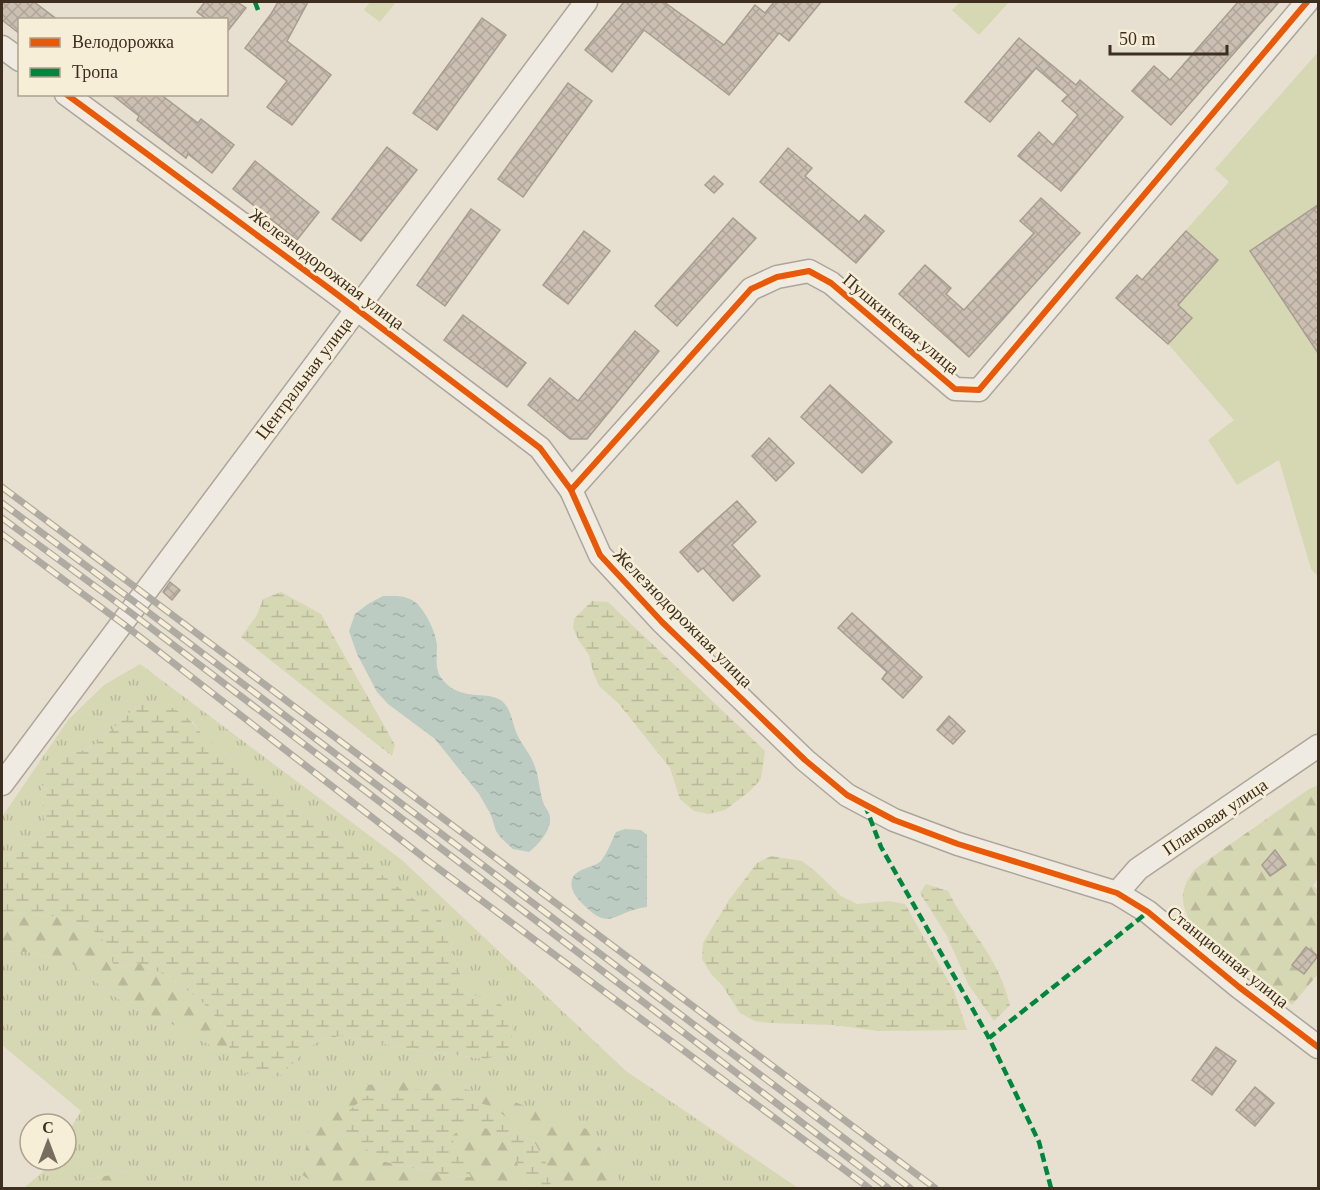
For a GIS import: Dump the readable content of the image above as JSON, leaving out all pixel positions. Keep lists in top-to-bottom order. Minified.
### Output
{"streets":{"street":["Железнодорожная улица","Пушкинская улица","Центральная улица","Плановая улица","Станционная улица"]},"crossings":[["Железнодорожная улица","Пушкинская улица"],["Железнодорожная улица","Центральная улица"],["Железнодорожная улица","Плановая улица"],["Железнодорожная улица","Станционная улица"],["Плановая улица","Станционная улица"]],"legend":["Велодорожка","Тропа"],"scale_bar":"50 m","north":"top"}
